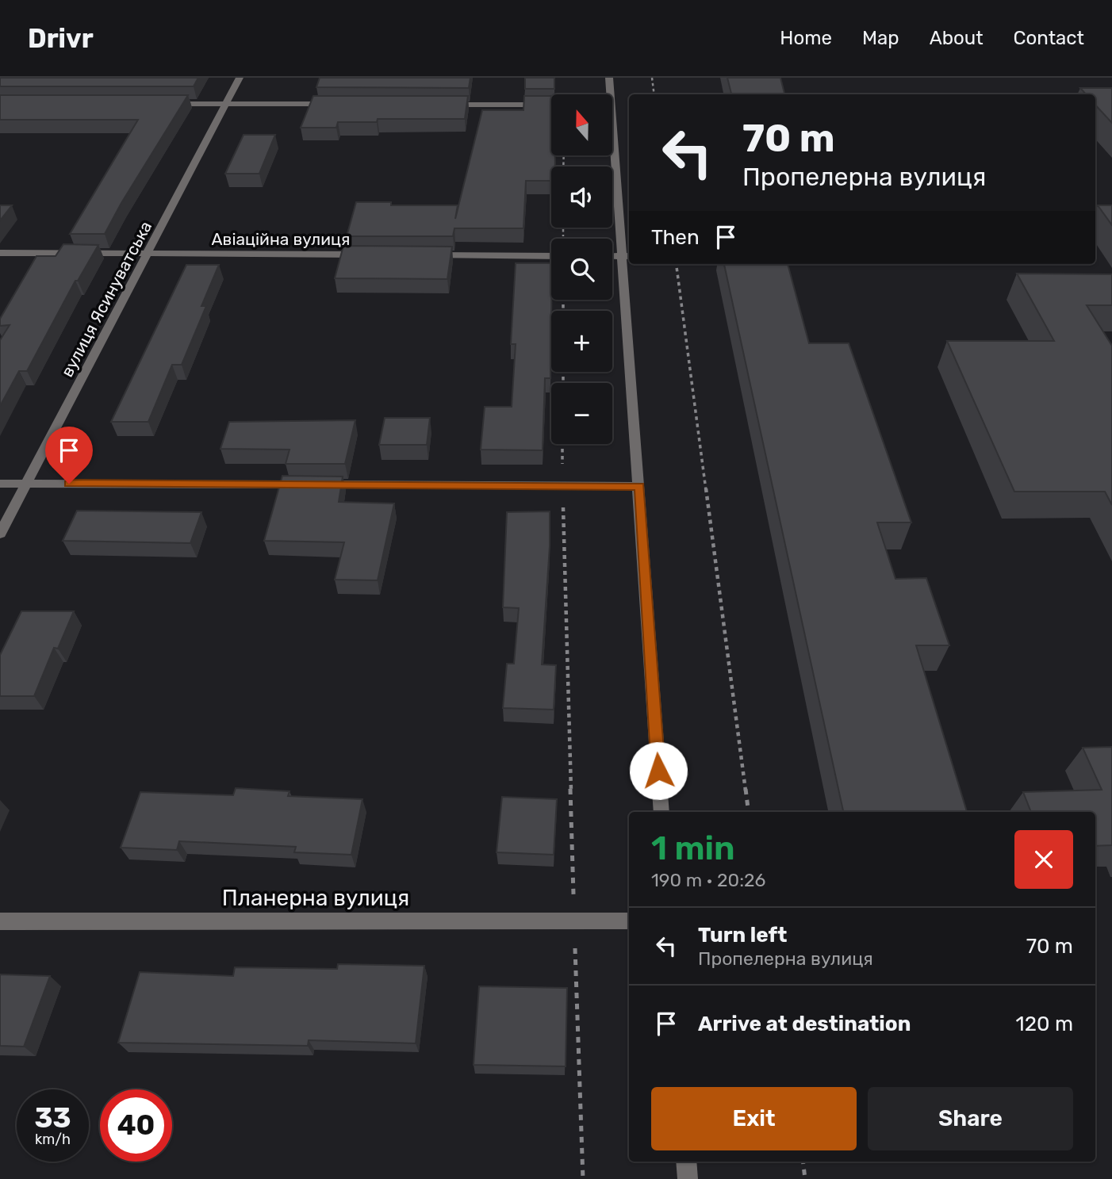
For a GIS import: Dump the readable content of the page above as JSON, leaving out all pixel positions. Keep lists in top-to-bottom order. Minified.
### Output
{"streets":{"street":["Авіаційна вулиця","вулиця Ясинуватська","Планерна вулиця"]},"crossings":[["Авіаційна вулиця","вулиця Ясинуватська"]],"north":"top","page":{"header":"Drivr","nav":["Home","Map","About","Contact"],"map_buttons":["+","−"],"turn":["70 m","Пропелерна вулиця"],"then":"Then","heading":["1 min","190 m · 20:26"],"list":[{"name":"Turn left","note":"Пропелерна вулиця","value":"70 m"},{"name":"Arrive at destination","value":"120 m"}],"buttons":["Exit","Share"],"speed":"33 km/h","limit":"40"}}
